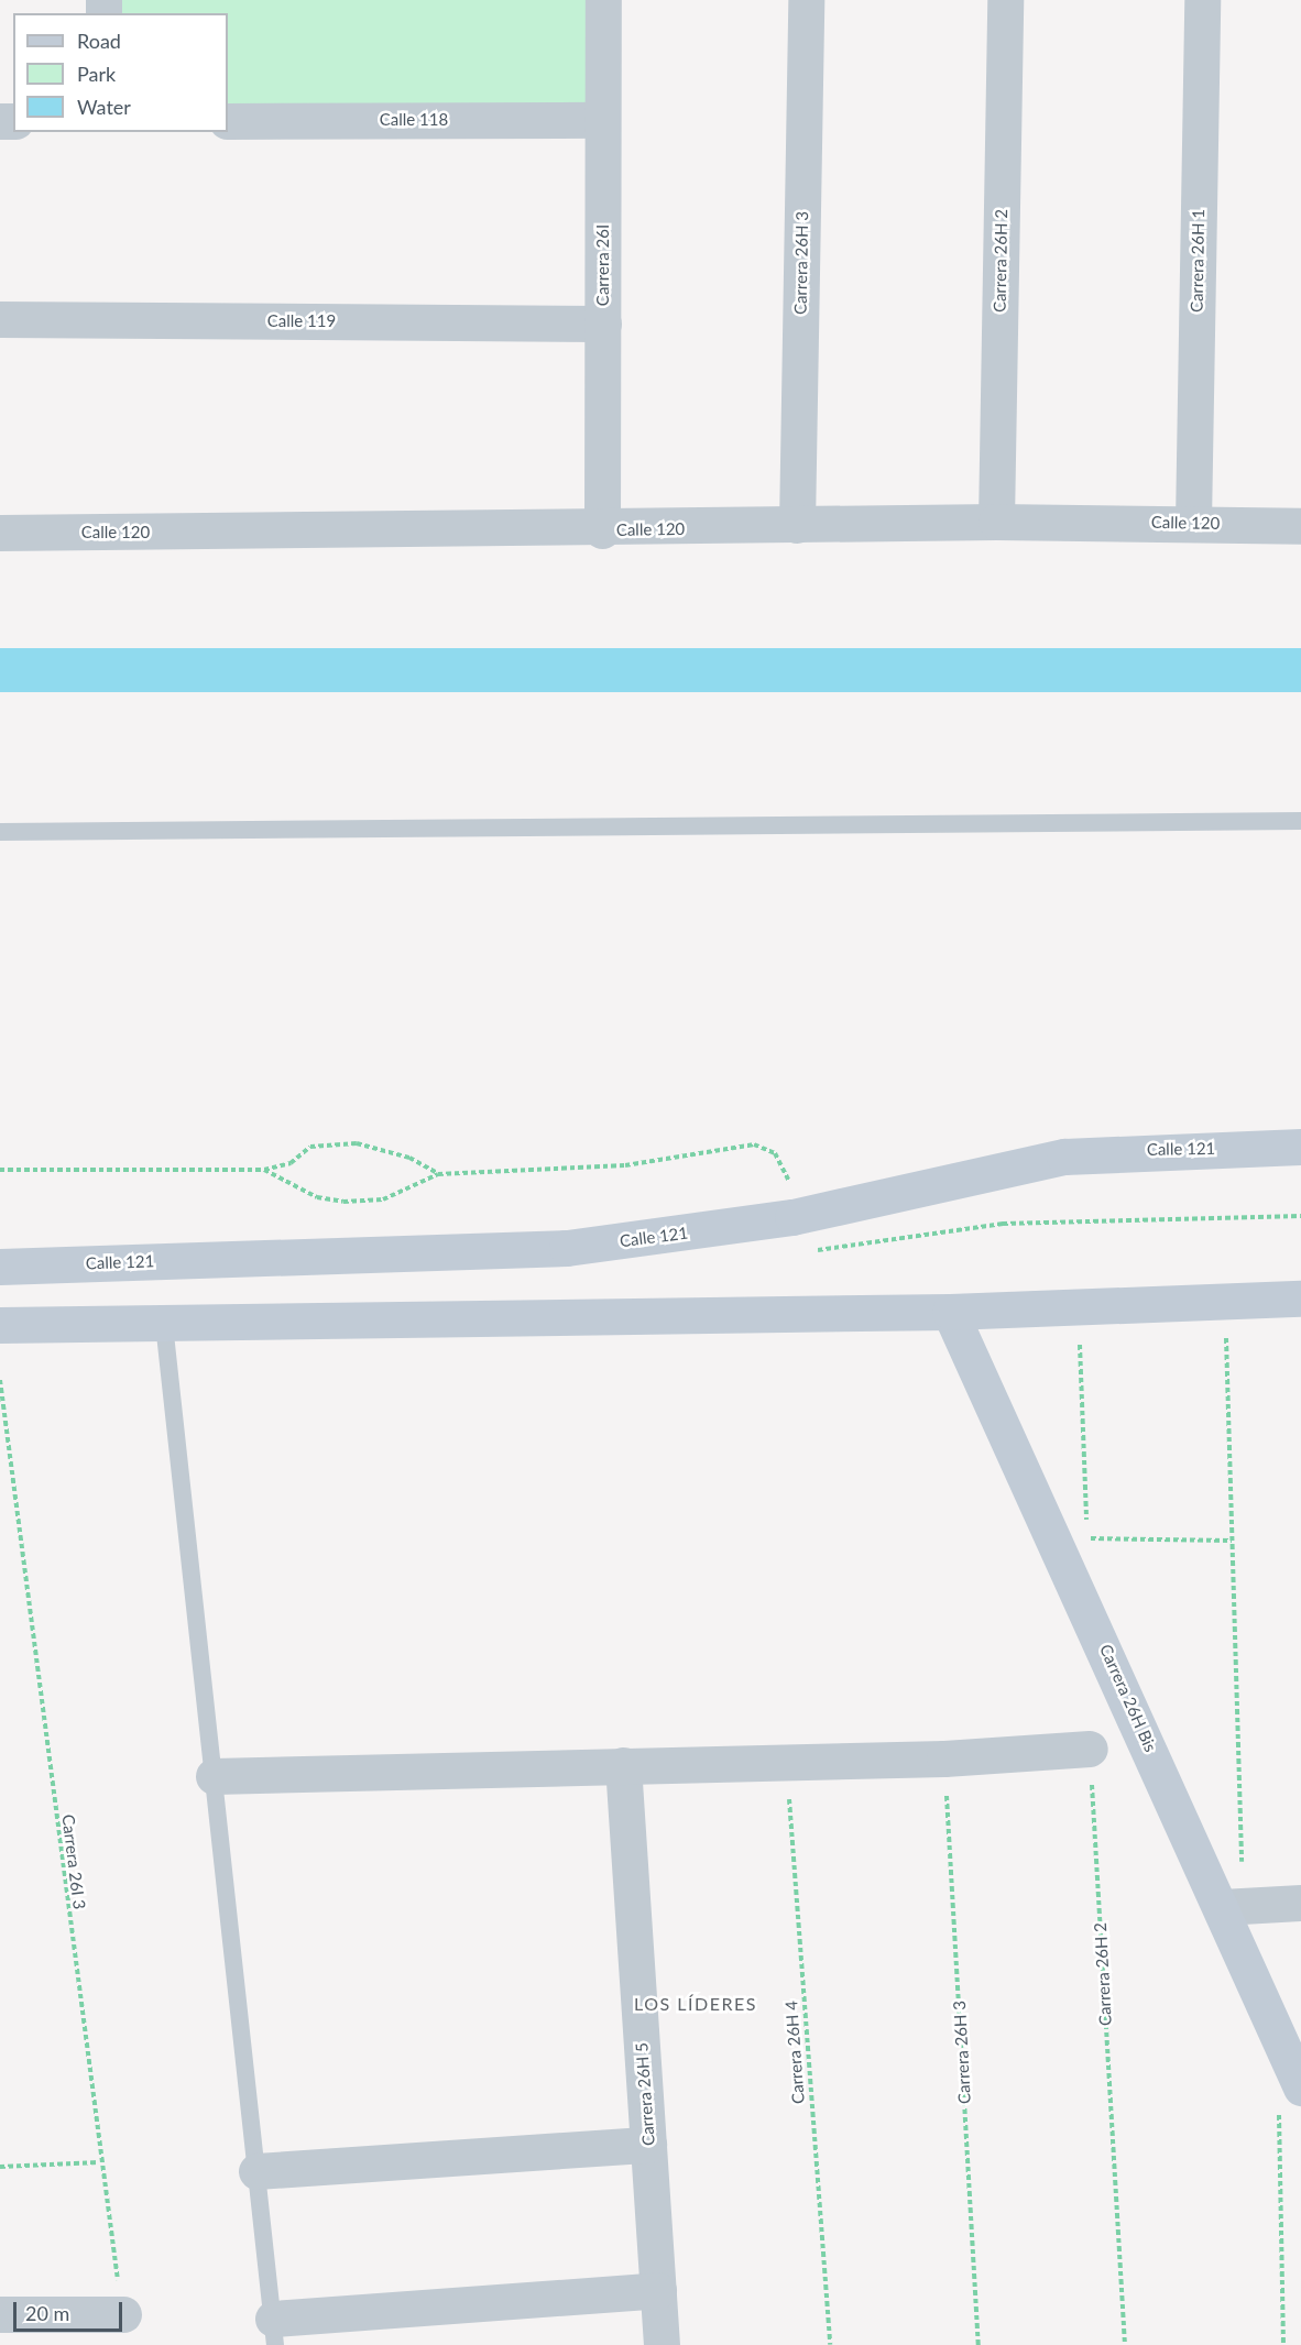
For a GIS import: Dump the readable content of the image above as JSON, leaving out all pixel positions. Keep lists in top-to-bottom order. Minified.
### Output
{"streets":{"main road":["Calle 121","Carrera 26H Bis"],"street":["Calle 118","Carrera 26H 2","Carrera 26H 1","Carrera 26H 3","Carrera 26I","Calle 119","Calle 120","Carrera 26H 5"],"path":["Carrera 26I 3","Carrera 26H 4"]},"crossings":[["Calle 118","Carrera 26I"],["Carrera 26H 2","Calle 120"],["Carrera 26H 1","Calle 120"],["Carrera 26H 3","Calle 120"],["Carrera 26I","Calle 119"],["Carrera 26I","Calle 120"]],"districts":["LOS LÍDERES"],"legend":["Road","Park","Water"],"scale_bar":"20 m"}
